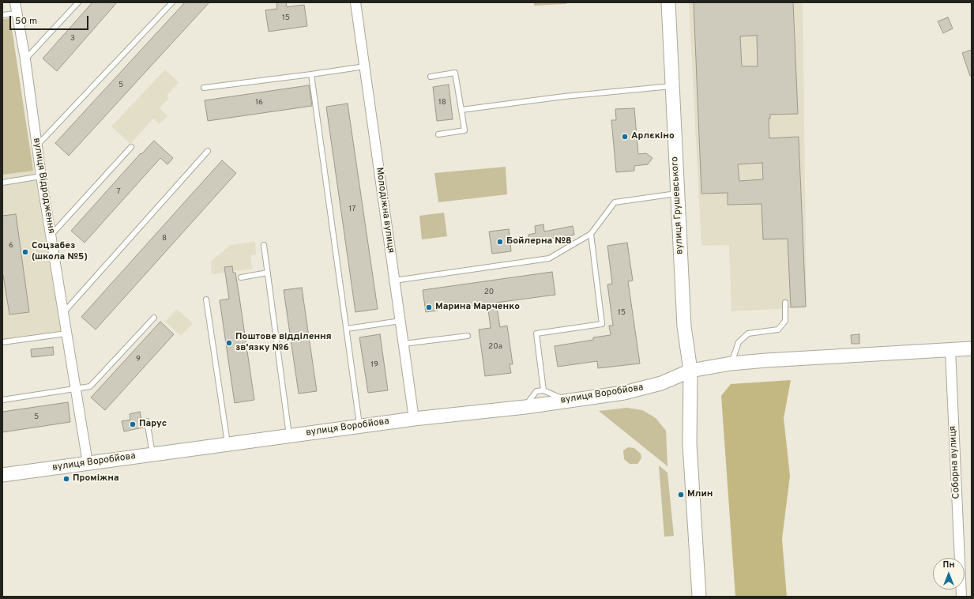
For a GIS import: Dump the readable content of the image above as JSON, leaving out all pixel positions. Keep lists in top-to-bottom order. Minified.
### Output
{"streets":{"main road":["вулиця Грушевського","вулиця Воробйова"],"street":["вулиця Відродження","Молодіжна вулиця","Соборна вулиця"]},"crossings":[["вулиця Відродження","вулиця Воробйова"],["вулиця Грушевського","вулиця Воробйова"],["Молодіжна вулиця","вулиця Воробйова"],["вулиця Воробйова","Соборна вулиця"]],"places":["Арлєкіно","Бойлерна №8","Соцзабез (школа №5)","Марина Марченко","Поштове відділення зв'язку №6","Парус","Проміжна","Млин"],"house_numbers":["15","3","5","16","18","7","17","8","6","20","15","20а","9","19","5"],"scale_bar":"50 m","north":"top"}
